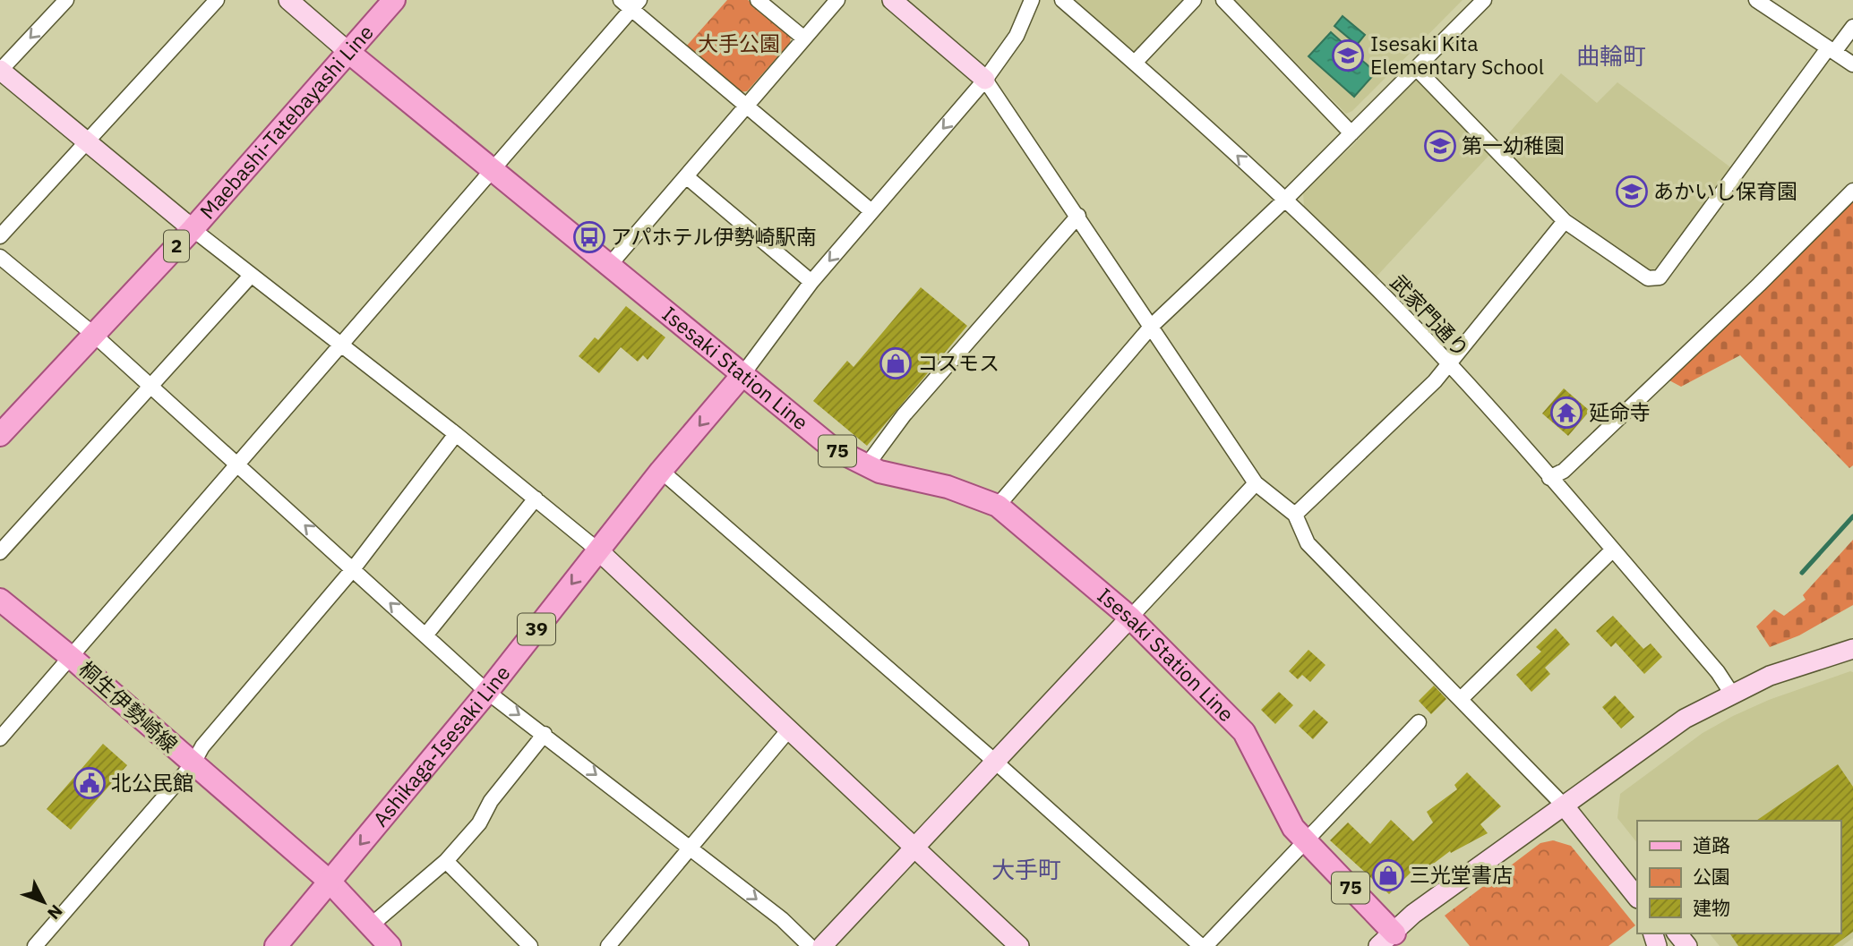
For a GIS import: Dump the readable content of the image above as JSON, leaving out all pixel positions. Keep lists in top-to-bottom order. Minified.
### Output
{"streets":{"main road":["Maebashi-Tatebayashi Line","2","Isesaki Station Line","75","39","桐生伊勢崎線","Ashikaga-Isesaki Line"],"street":["武家門通り"]},"crossings":[["Maebashi-Tatebayashi Line","Isesaki Station Line"],["Isesaki Station Line","75"],["Isesaki Station Line","Ashikaga-Isesaki Line"],["39","桐生伊勢崎線"],["39","Ashikaga-Isesaki Line"],["桐生伊勢崎線","Ashikaga-Isesaki Line"]],"one_way":["Ashikaga-Isesaki Line"],"districts":["曲輪町","大手町"],"parks":["大手公園"],"places":{"school or university":["Isesaki Kita Elementary School","第一幼稚園","あかいし保育園"],"bus stop":["アパホテル伊勢崎駅南"],"shop":["コスモス","三光堂書店"],"temple":["延命寺"],"public building":["北公民館"]},"legend":["道路","公園","建物"],"north":"bottom right"}
